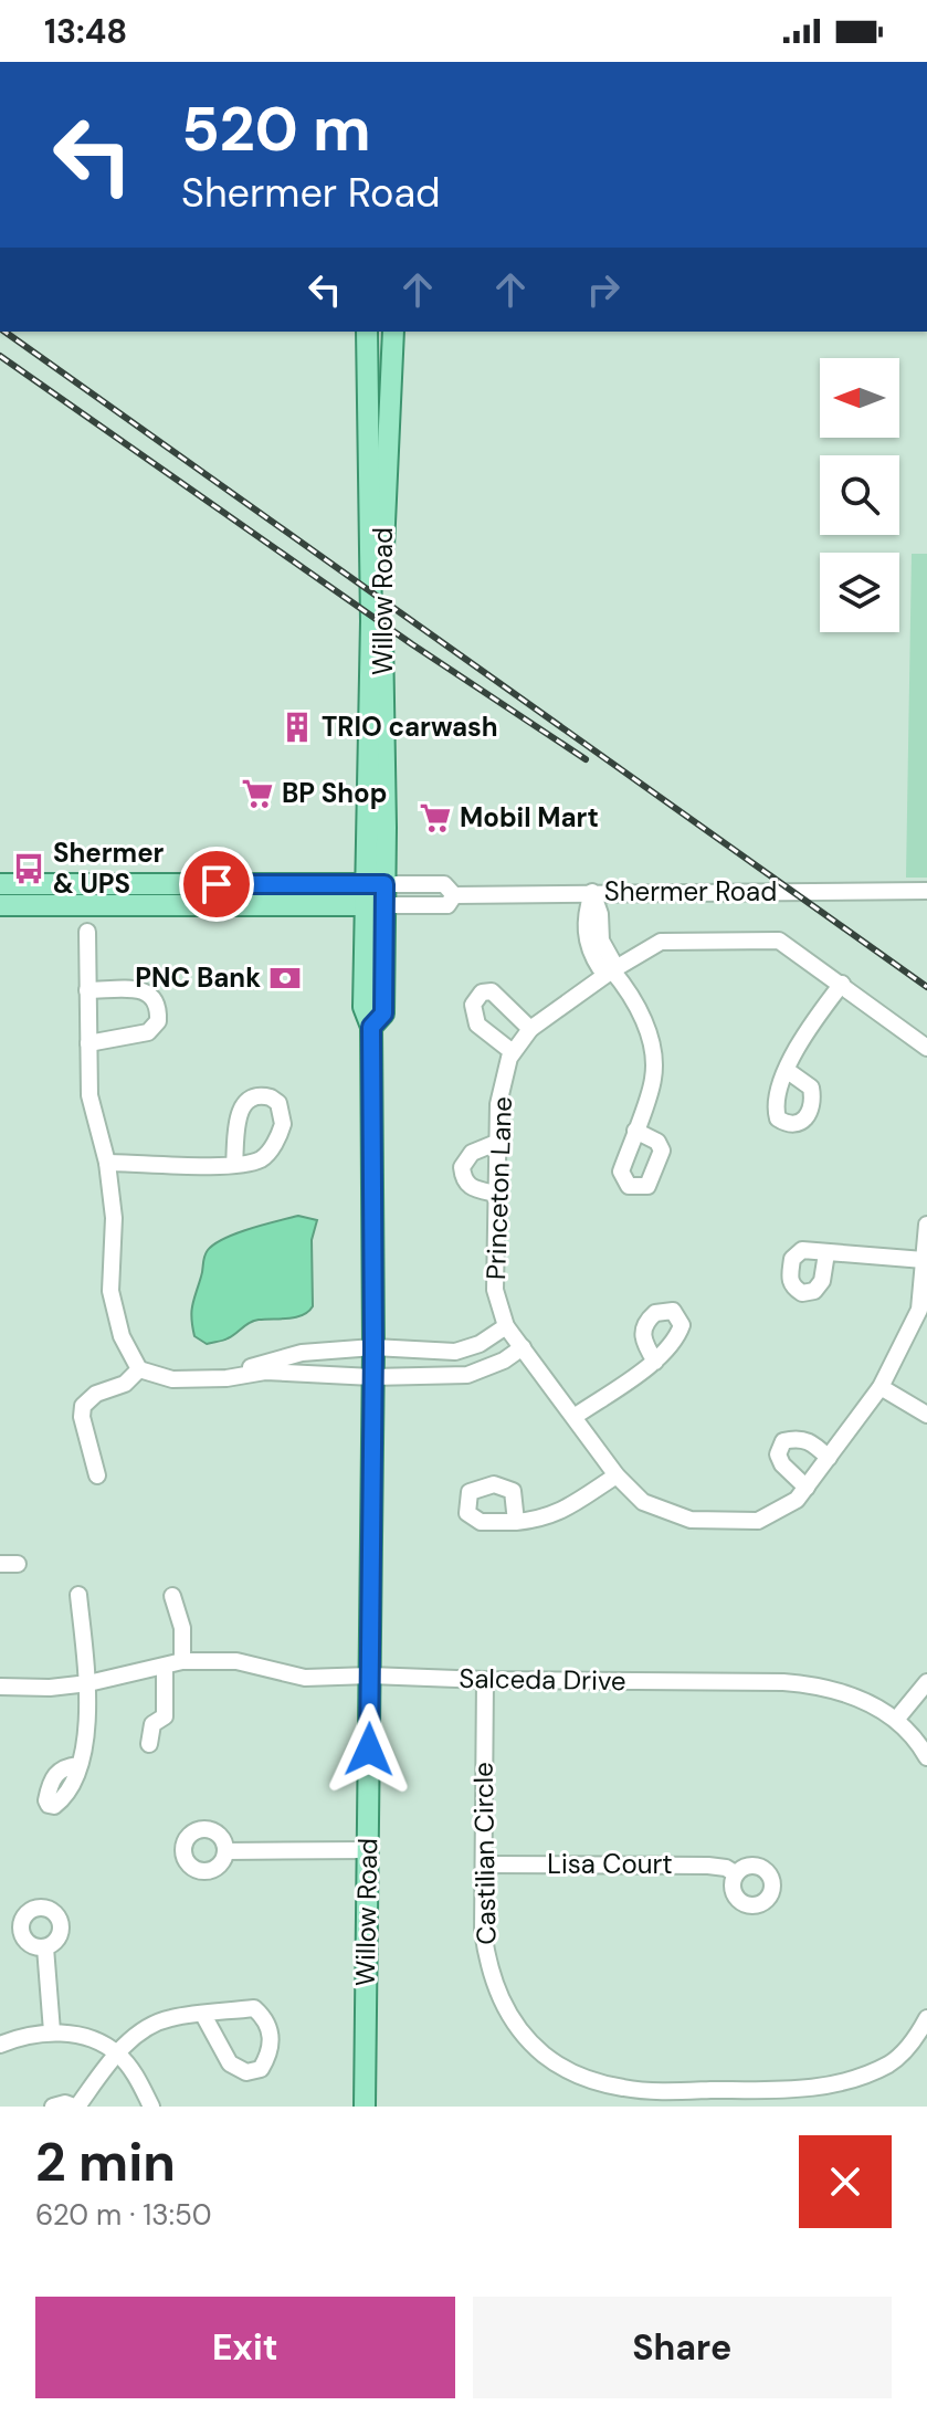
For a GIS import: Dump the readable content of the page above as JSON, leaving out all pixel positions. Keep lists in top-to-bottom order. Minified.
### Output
{"streets":{"main road":["Willow Road","Shermer Road"],"street":["Princeton Lane","Salceda Drive","Castilian Circle","Lisa Court"]},"crossings":[["Willow Road","Shermer Road"],["Willow Road","Salceda Drive"],["Salceda Drive","Castilian Circle"],["Castilian Circle","Lisa Court"]],"places":{"building":["TRIO carwash"],"supermarket":["BP Shop","Mobil Mart"],"bus stop":["Shermer & UPS"],"bank":["PNC Bank"]},"north":"left","page":{"status":"13:48","turn":["520 m","Shermer Road"],"heading":["2 min","620 m · 13:50"],"buttons":["Exit","Share"]}}
